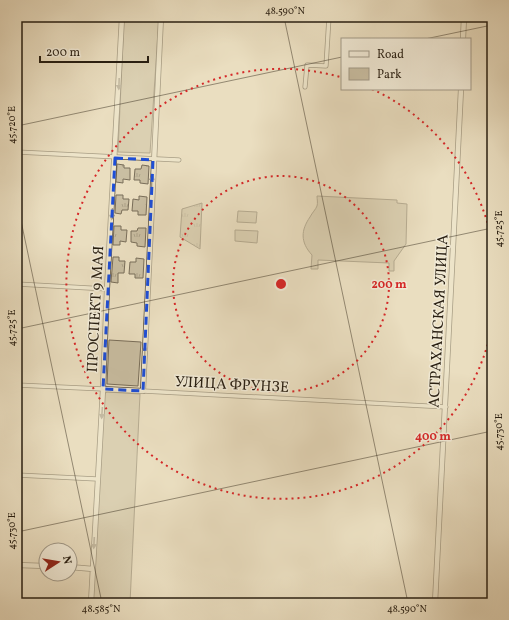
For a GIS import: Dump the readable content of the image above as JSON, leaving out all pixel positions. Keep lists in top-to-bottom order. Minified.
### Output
{"streets":{"street":["ПРОСПЕКТ 9 МАЯ","АСТРАХАНСКАЯ УЛИЦА","УЛИЦА ФРУНЗЕ"]},"crossings":[["ПРОСПЕКТ 9 МАЯ","УЛИЦА ФРУНЗЕ"],["АСТРАХАНСКАЯ УЛИЦА","УЛИЦА ФРУНЗЕ"]],"legend":["Road","Park"],"scale_bar":"200 m","north":"right","coordinates":["48.590°N","45.720°E","45.725°E","45.730°E","48.585°N"],"rings":["200 m","400 m"]}
